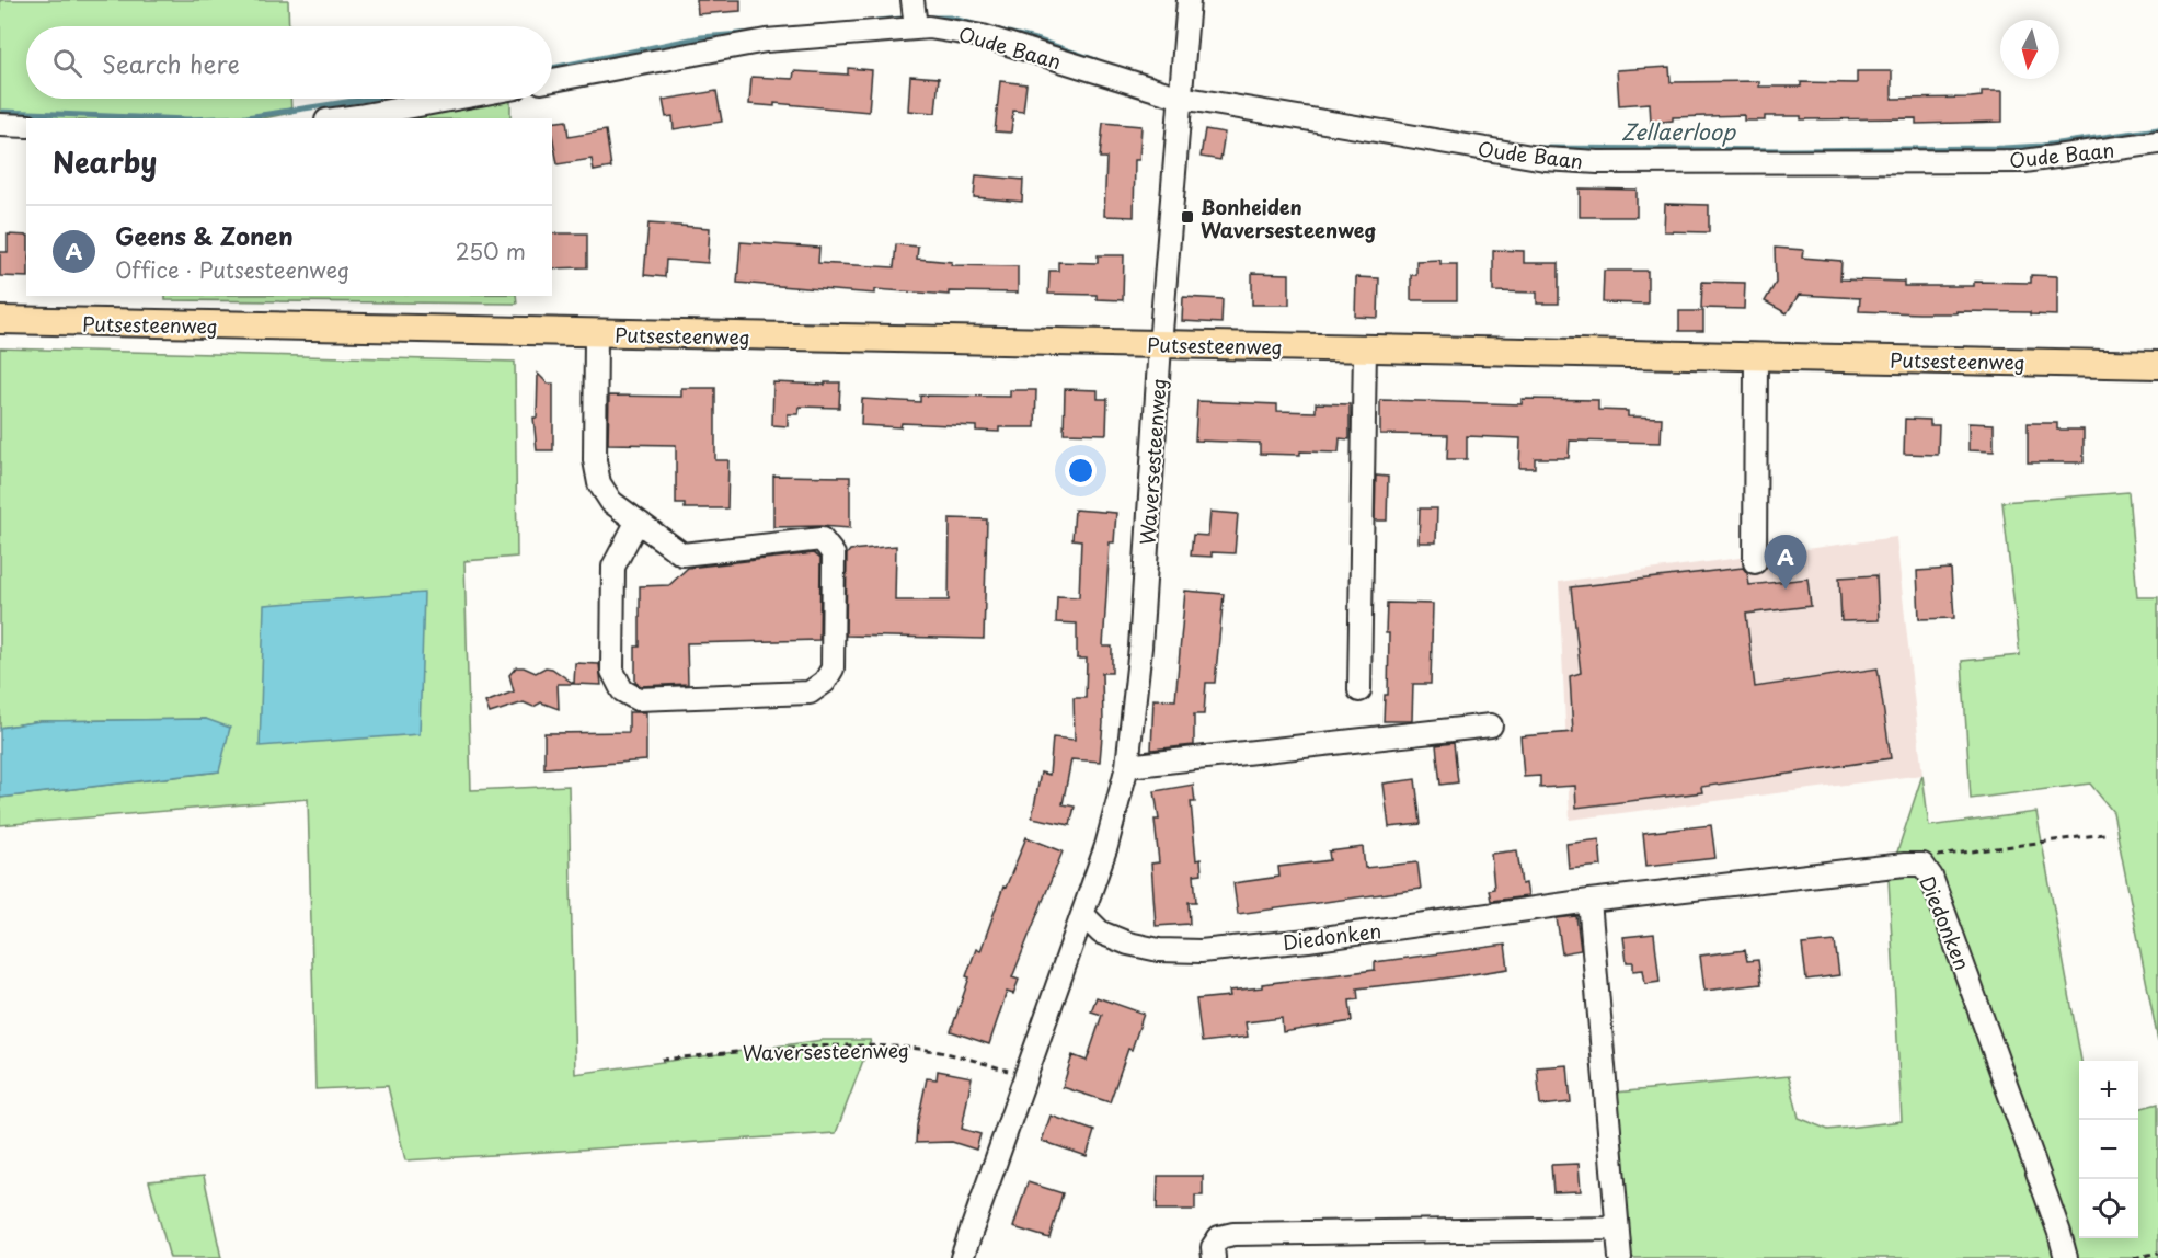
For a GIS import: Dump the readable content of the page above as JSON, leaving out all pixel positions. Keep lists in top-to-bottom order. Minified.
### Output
{"streets":{"main road":["Putsesteenweg"],"street":["Oude Baan","Waversesteenweg","Diedonken"]},"crossings":[["Oude Baan","Waversesteenweg"],["Putsesteenweg","Waversesteenweg"],["Waversesteenweg","Diedonken"]],"water":["Zellaerloop"],"places":{"transit":["Bonheiden Waversesteenweg"]},"north":"bottom","page":{"search":"Search here","heading":"Nearby","list":[{"mark":"A","name":"Geens & Zonen","note":"Office · Putsesteenweg","value":"250 m"}],"pins":"A","map_buttons":["+","−"]}}
